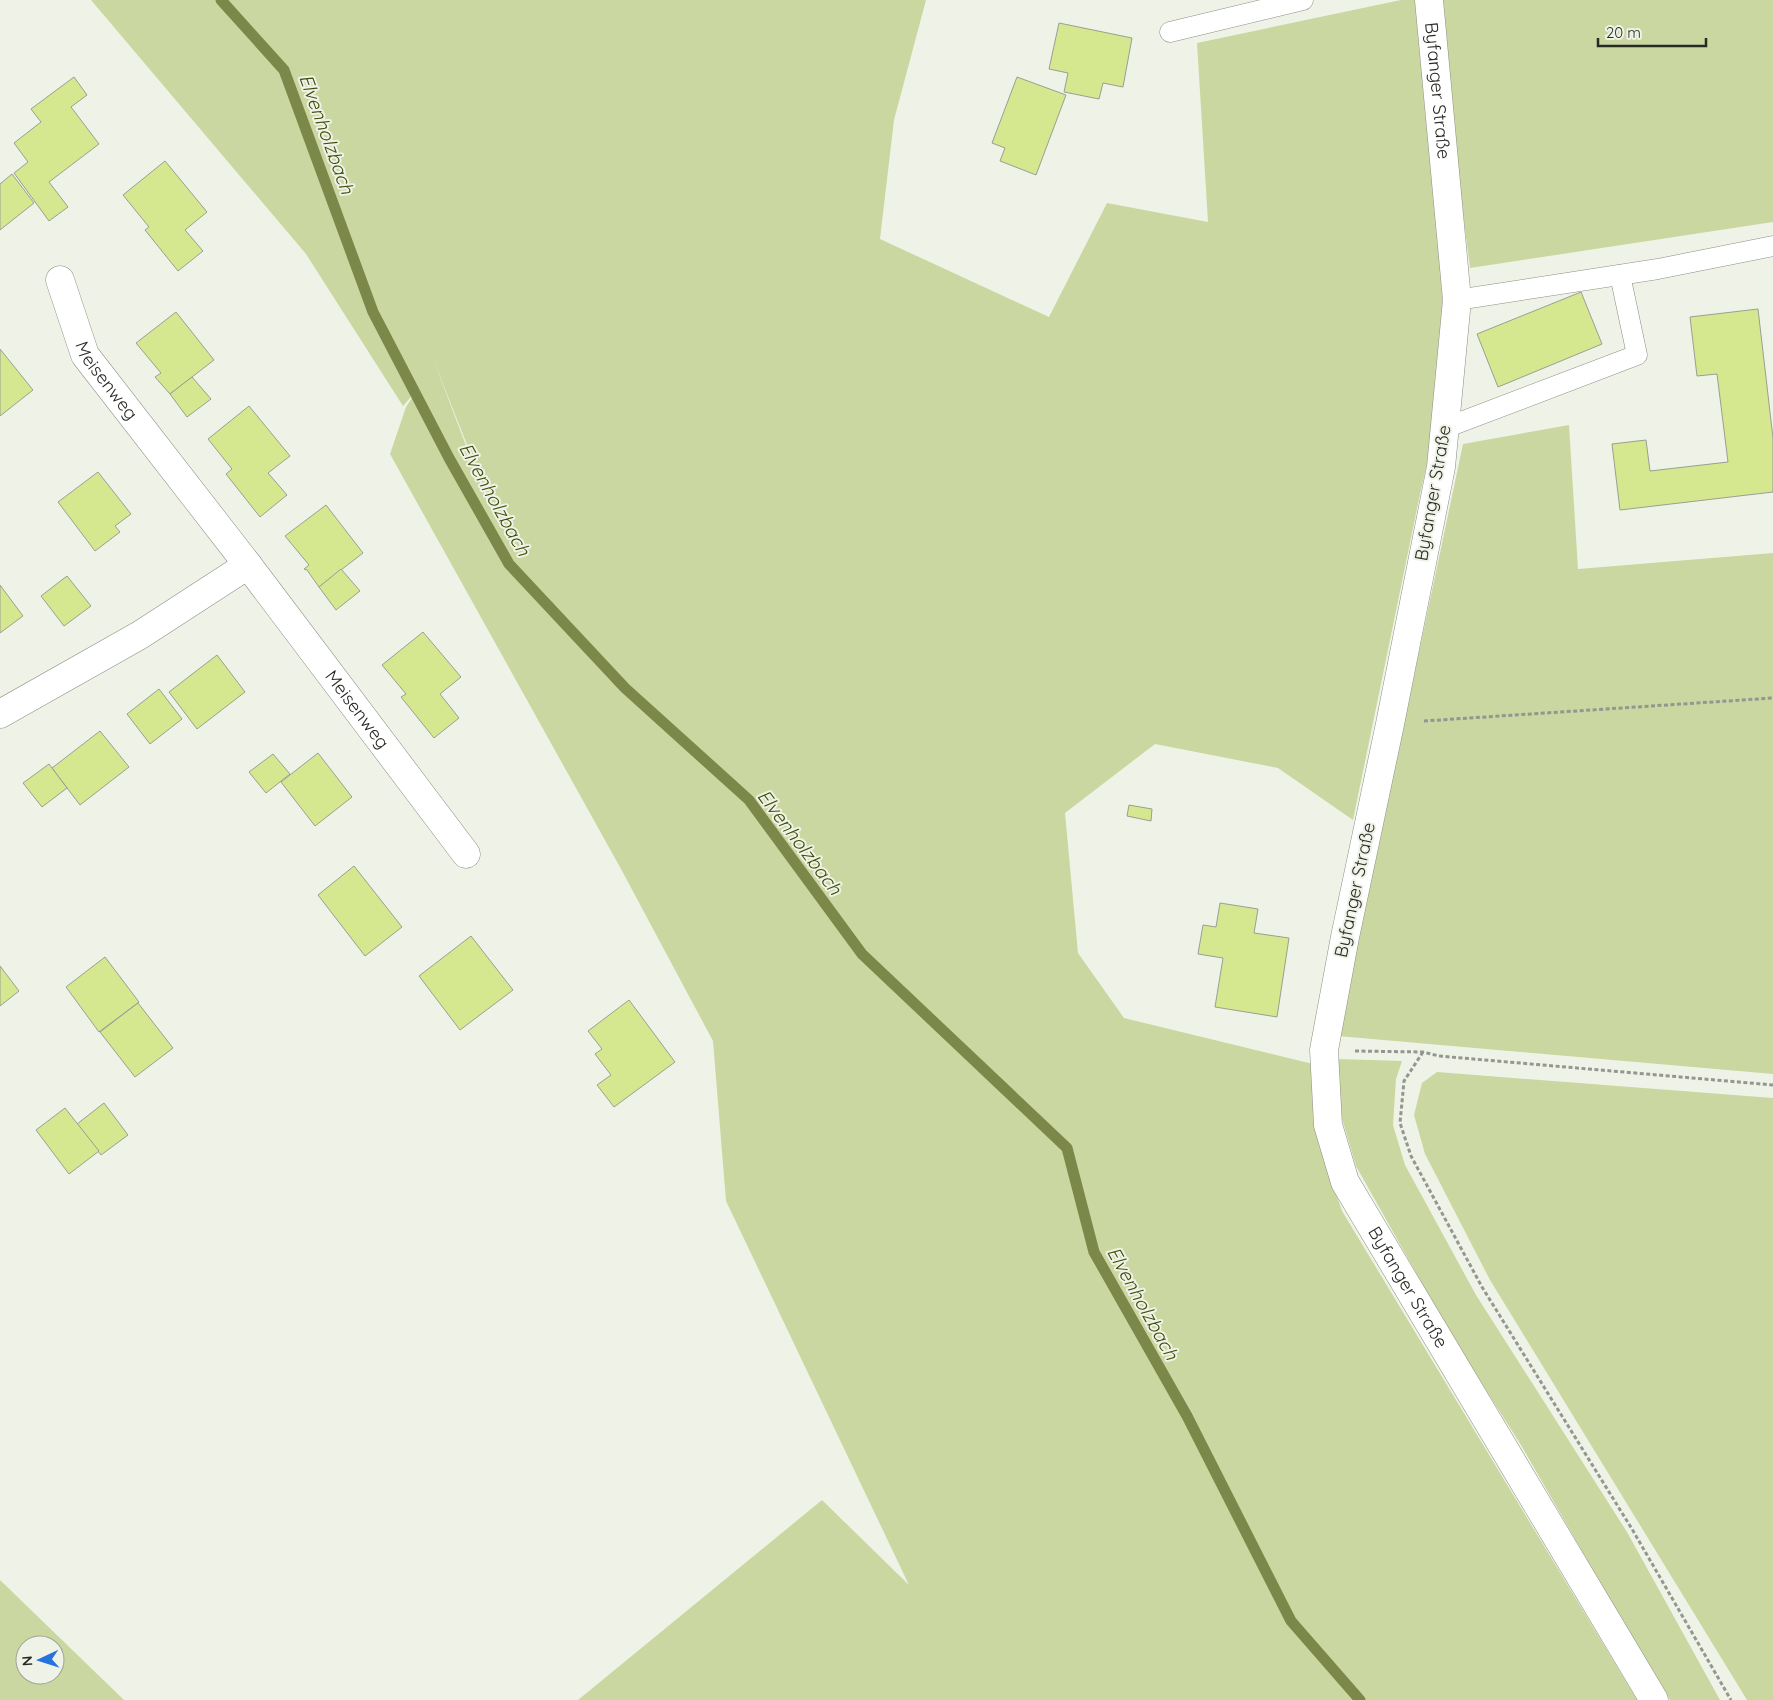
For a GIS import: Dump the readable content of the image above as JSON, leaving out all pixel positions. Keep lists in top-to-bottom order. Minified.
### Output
{"streets":{"street":["Byfanger Straße","Meisenweg"]},"water":["Elvenholzbach"],"scale_bar":"20 m","north":"left"}
